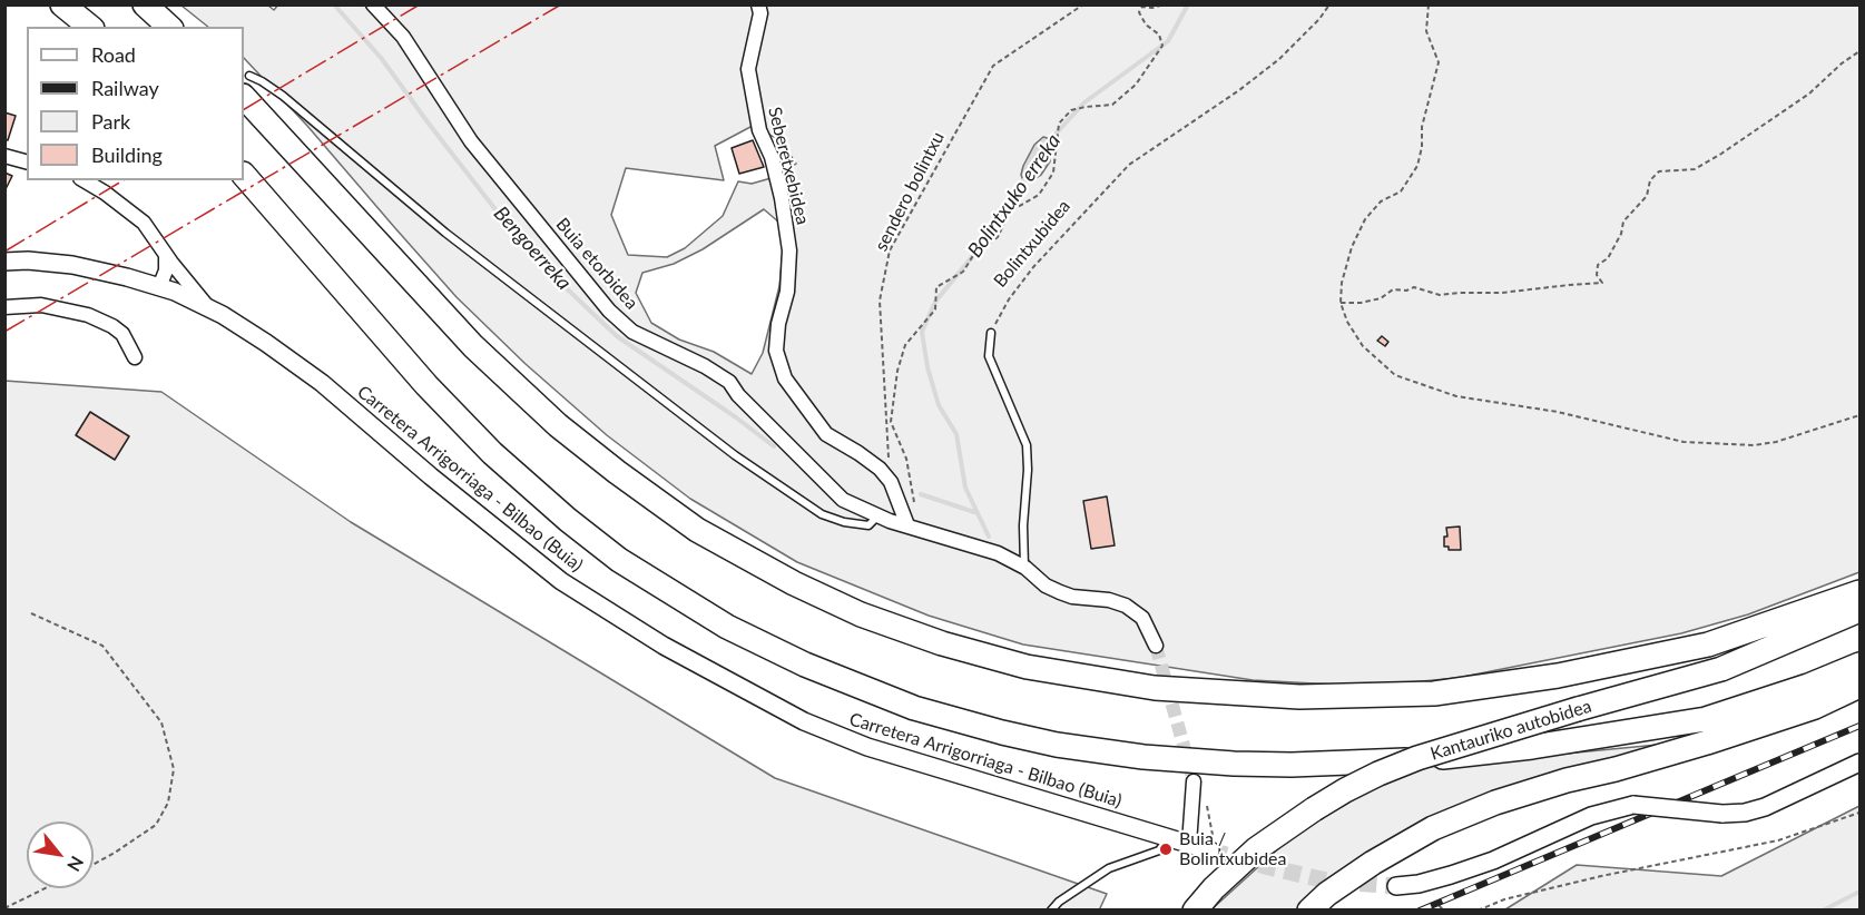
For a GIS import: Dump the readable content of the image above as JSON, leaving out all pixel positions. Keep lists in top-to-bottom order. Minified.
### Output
{"streets":{"highway":["Kantauriko autobidea"],"street":["Seberetxebidea","Buia etorbidea","Carretera Arrigorriaga - Bilbao (Buia)"],"path":["sendero bolintxu","Bolintxubidea"]},"crossings":[["Seberetxebidea","Buia etorbidea"]],"water":["Bolintxuko erreka","Bengoerreka"],"places":["Buia / Bolintxubidea"],"legend":["Road","Railway","Park","Building"],"north":"bottom right"}
